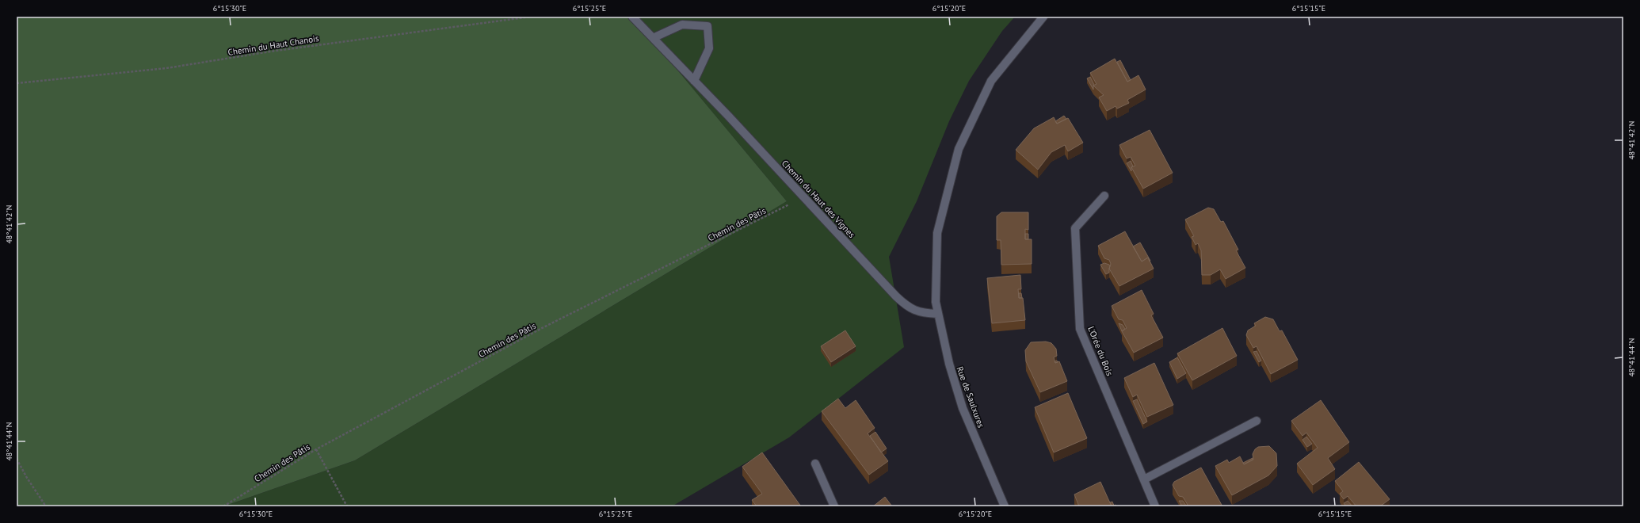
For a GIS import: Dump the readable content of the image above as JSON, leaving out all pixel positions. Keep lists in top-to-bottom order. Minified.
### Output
{"streets":{"street":["Chemin du Haut des Vignes","L'Orée du Bois","Rue de Saulxures"],"path":["Chemin du Haut Chanois","Chemin des Pâtis"]},"crossings":[["Chemin du Haut des Vignes","Chemin des Pâtis"],["Chemin du Haut des Vignes","Rue de Saulxures"]],"coordinates":["6°15'30\"E","6°15'25\"E","6°15'20\"E","6°15'15\"E","48°41'42\"N","48°41'44\"N"]}
